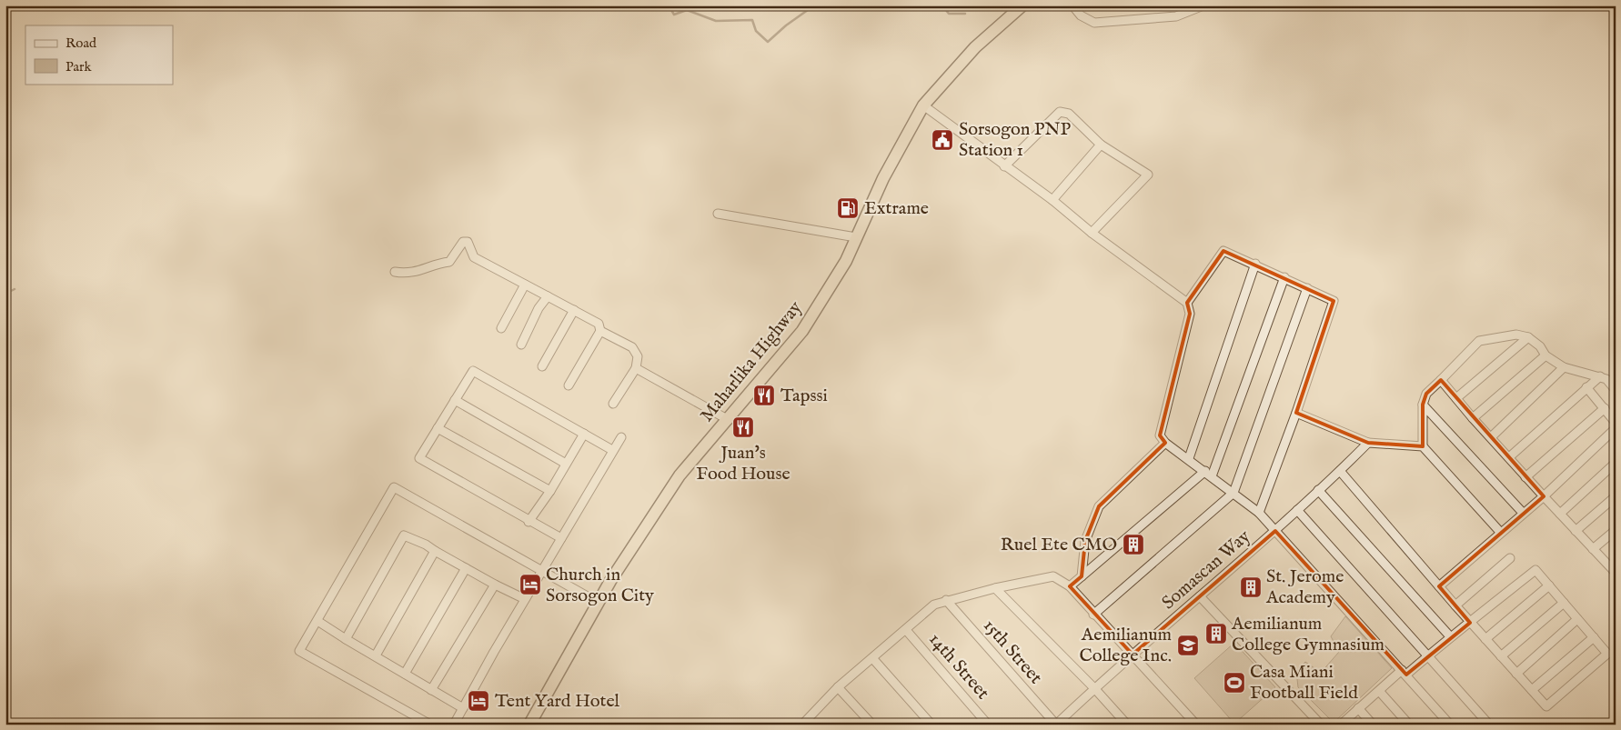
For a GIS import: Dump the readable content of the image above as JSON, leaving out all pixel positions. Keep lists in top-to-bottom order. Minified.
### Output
{"streets":{"highway":["Maharlika Highway"],"street":["Somascan Way","15th Street","14th Street"]},"crossings":[["Somascan Way","15th Street"]],"places":{"public building":["Sorsogon PNP Station 1"],"fuel station":["Extrame"],"restaurant":["Tapssi","Juan's Food House"],"building":["Ruel Ete CMO","St. Jerome Academy","Aemilianum College Gymnasium"],"hotel":["Church in Sorsogon City","Tent Yard Hotel"],"school or university":["Aemilianum College Inc."],"sports":["Casa Miani Football Field"]},"legend":["Road","Park"]}
